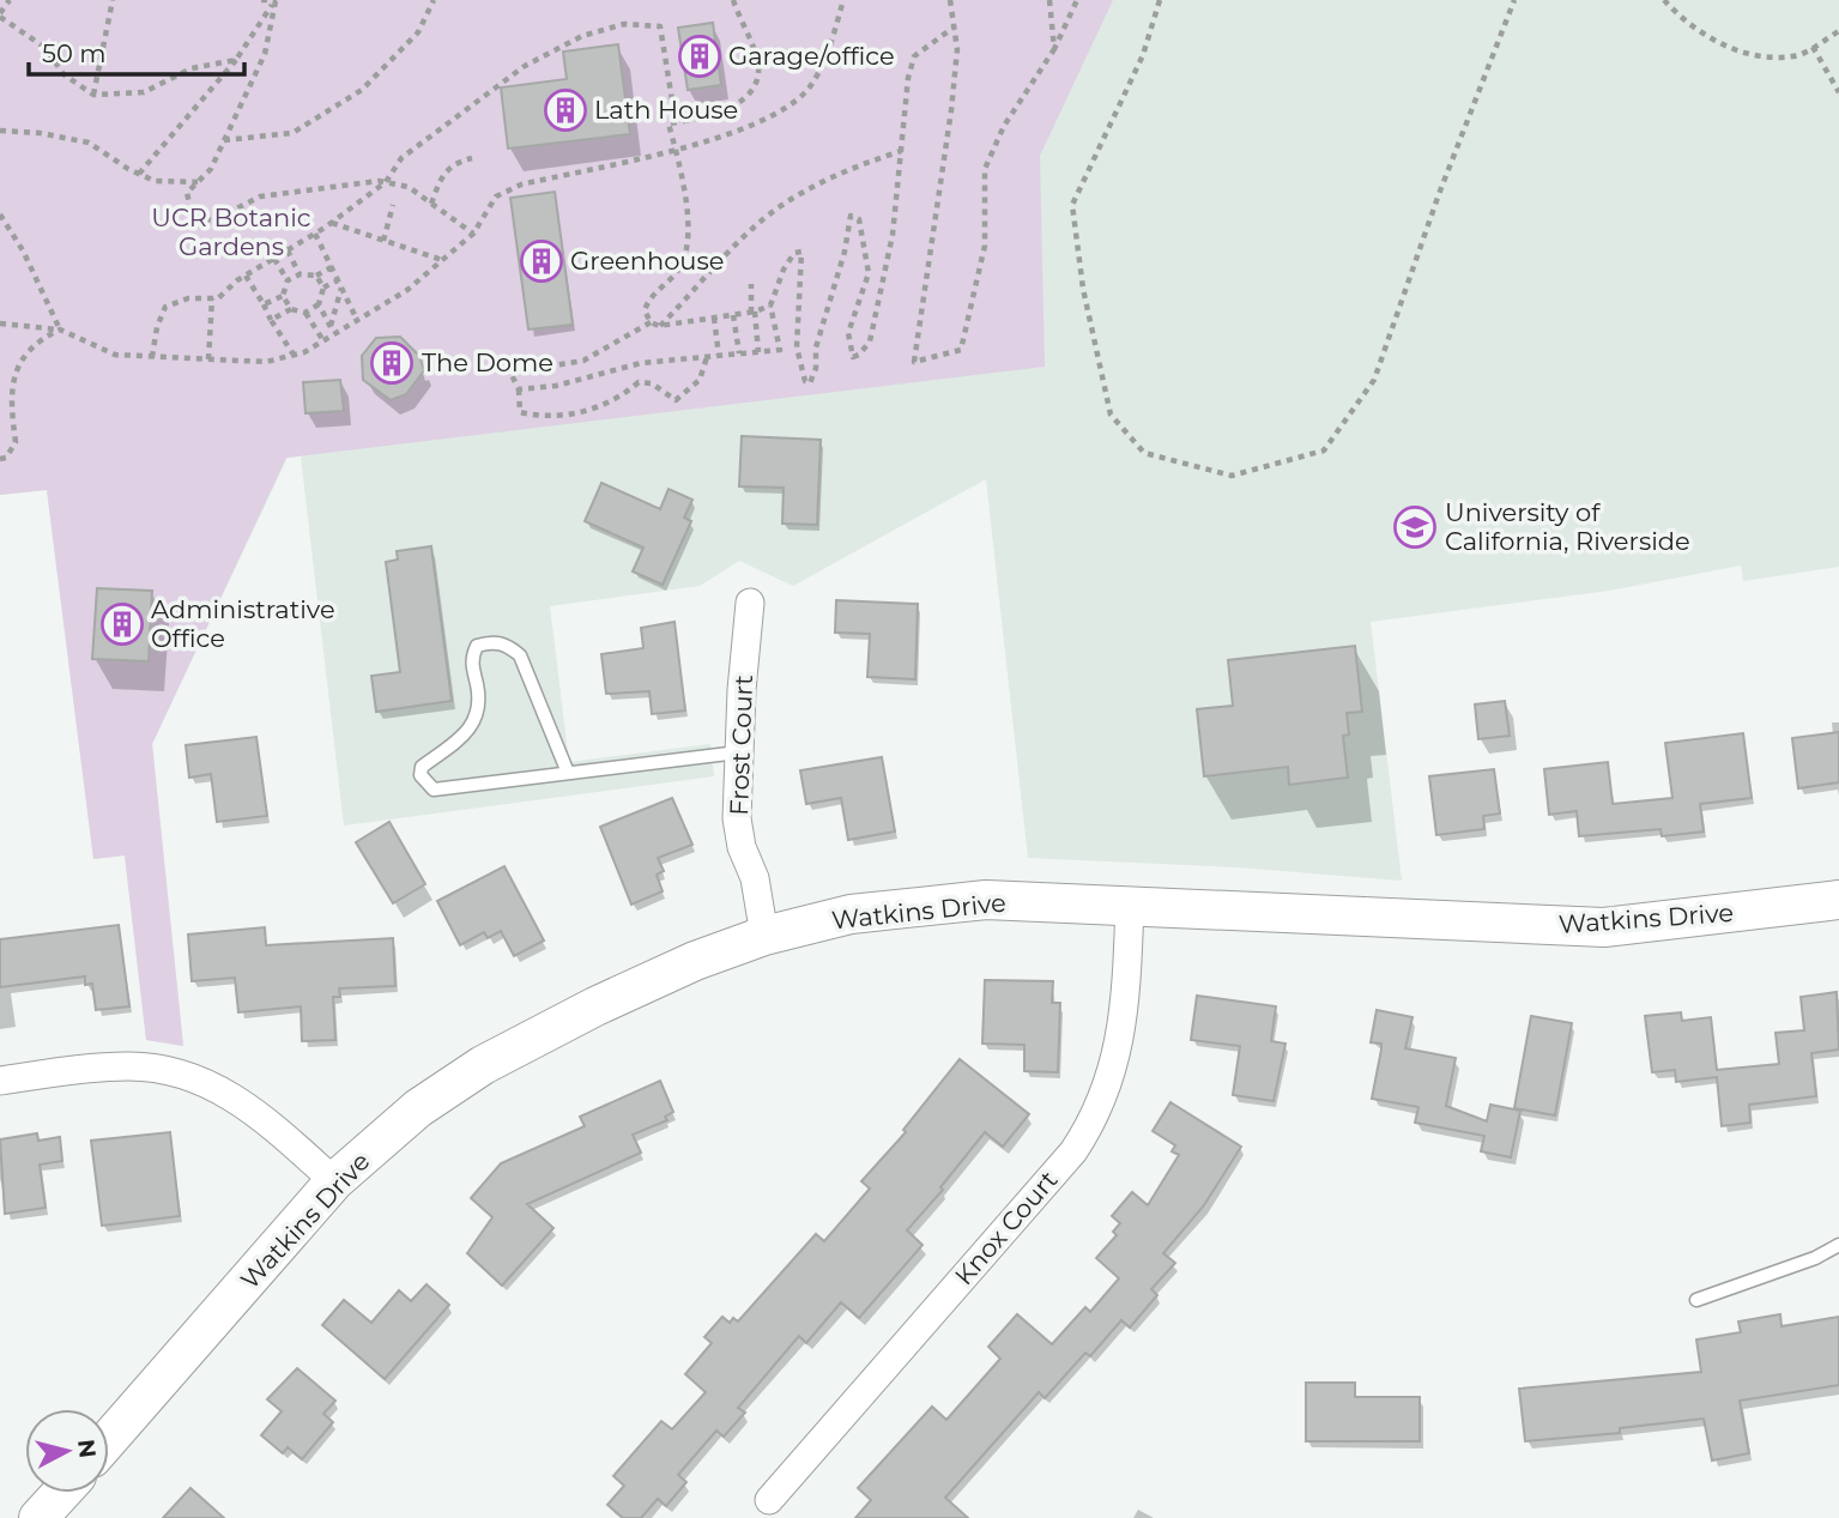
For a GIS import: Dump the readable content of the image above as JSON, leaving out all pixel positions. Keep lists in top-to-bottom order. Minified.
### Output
{"streets":{"main road":["Watkins Drive"],"street":["Frost Court","Knox Court"]},"crossings":[["Frost Court","Watkins Drive"],["Watkins Drive","Knox Court"]],"parks":["UCR Botanic Gardens"],"places":{"building":["Garage/office","Lath House","Greenhouse","The Dome","Administrative Office"],"school or university":["University of California, Riverside"]},"scale_bar":"50 m","north":"right"}
